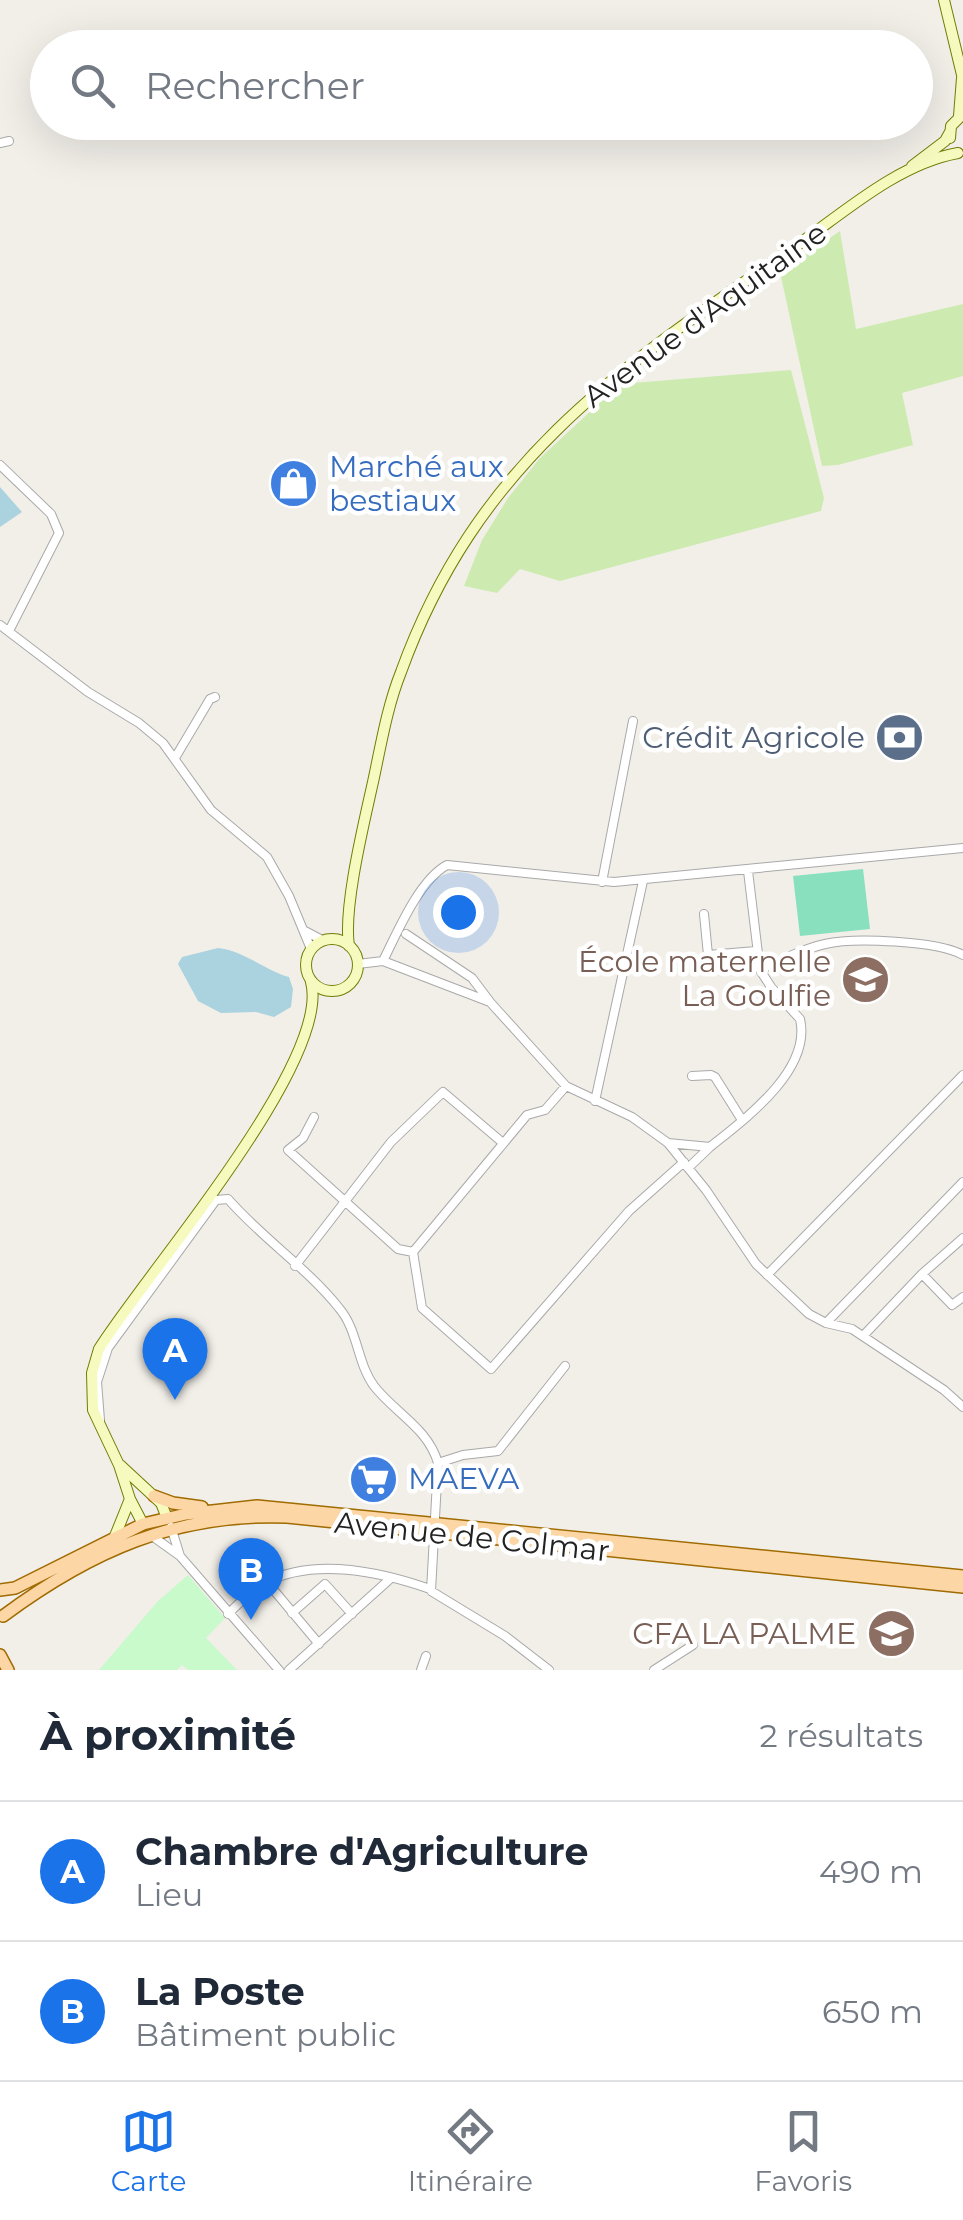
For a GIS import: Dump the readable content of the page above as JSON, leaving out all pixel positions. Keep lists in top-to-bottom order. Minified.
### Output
{"streets":{"main road":["Avenue de Colmar"],"street":["Avenue d'Aquitaine"]},"places":{"shop":["Marché aux bestiaux"],"bank":["Crédit Agricole"],"school or university":["École maternelle La Goulfie","CFA LA PALME"],"supermarket":["MAEVA"]},"page":{"search":"Rechercher","pins":["A","B"],"heading":["À proximité","2 résultats"],"list":[{"mark":"A","name":"Chambre d'Agriculture","note":"Lieu","value":"490 m"},{"mark":"B","name":"La Poste","note":"Bâtiment public","value":"650 m"}],"nav":["Carte","Itinéraire","Favoris"]}}
